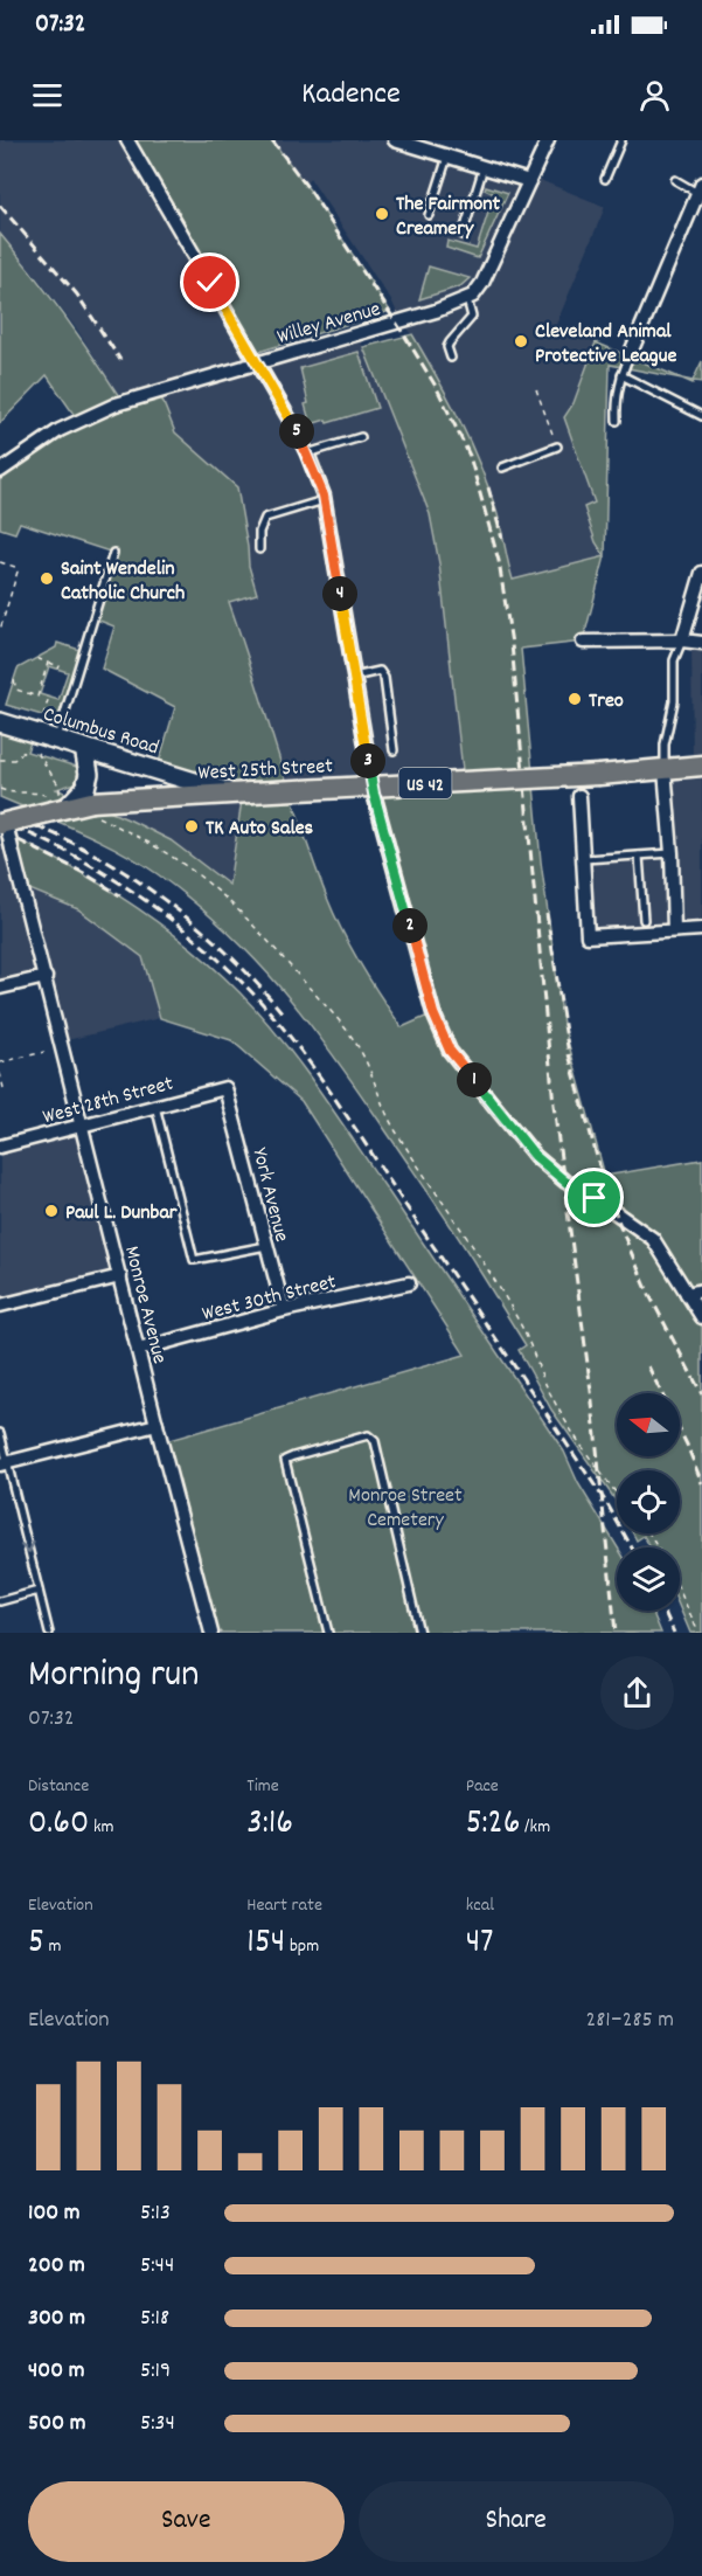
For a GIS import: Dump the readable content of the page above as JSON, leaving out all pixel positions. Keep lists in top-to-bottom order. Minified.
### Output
{"streets":{"main road":["West 25th Street","US 42"],"street":["Willey Avenue","Columbus Road","West 28th Street","York Avenue","West 30th Street","Monroe Avenue"]},"crossings":[["Columbus Road","West 25th Street"],["West 25th Street","Monroe Avenue"],["West 28th Street","York Avenue"],["West 28th Street","Monroe Avenue"],["York Avenue","West 30th Street"],["West 30th Street","Monroe Avenue"]],"parks":["Monroe Street Cemetery"],"places":["The Fairmont Creamery","Cleveland Animal Protective League","Saint Wendelin Catholic Church","Treo","TK Auto Sales","Paul L. Dunbar"],"north":"left","page":{"status":"07:32","header":"Kadence","pins":["5","4","3","2","1"],"heading":["Morning run","07:32"],"stats":[["Distance","0.60 km"],["Time","3:16"],["Pace","5:26 /km"],["Elevation","5 m"],["Heart rate","154 bpm"],["kcal","47"]],"chart":["Elevation","281–285 m"],"list":[{"name":"100 m","note":"5:13"},{"name":"200 m","note":"5:44"},{"name":"300 m","note":"5:18"},{"name":"400 m","note":"5:19"},{"name":"500 m","note":"5:34"}],"buttons":["Save","Share"]}}
